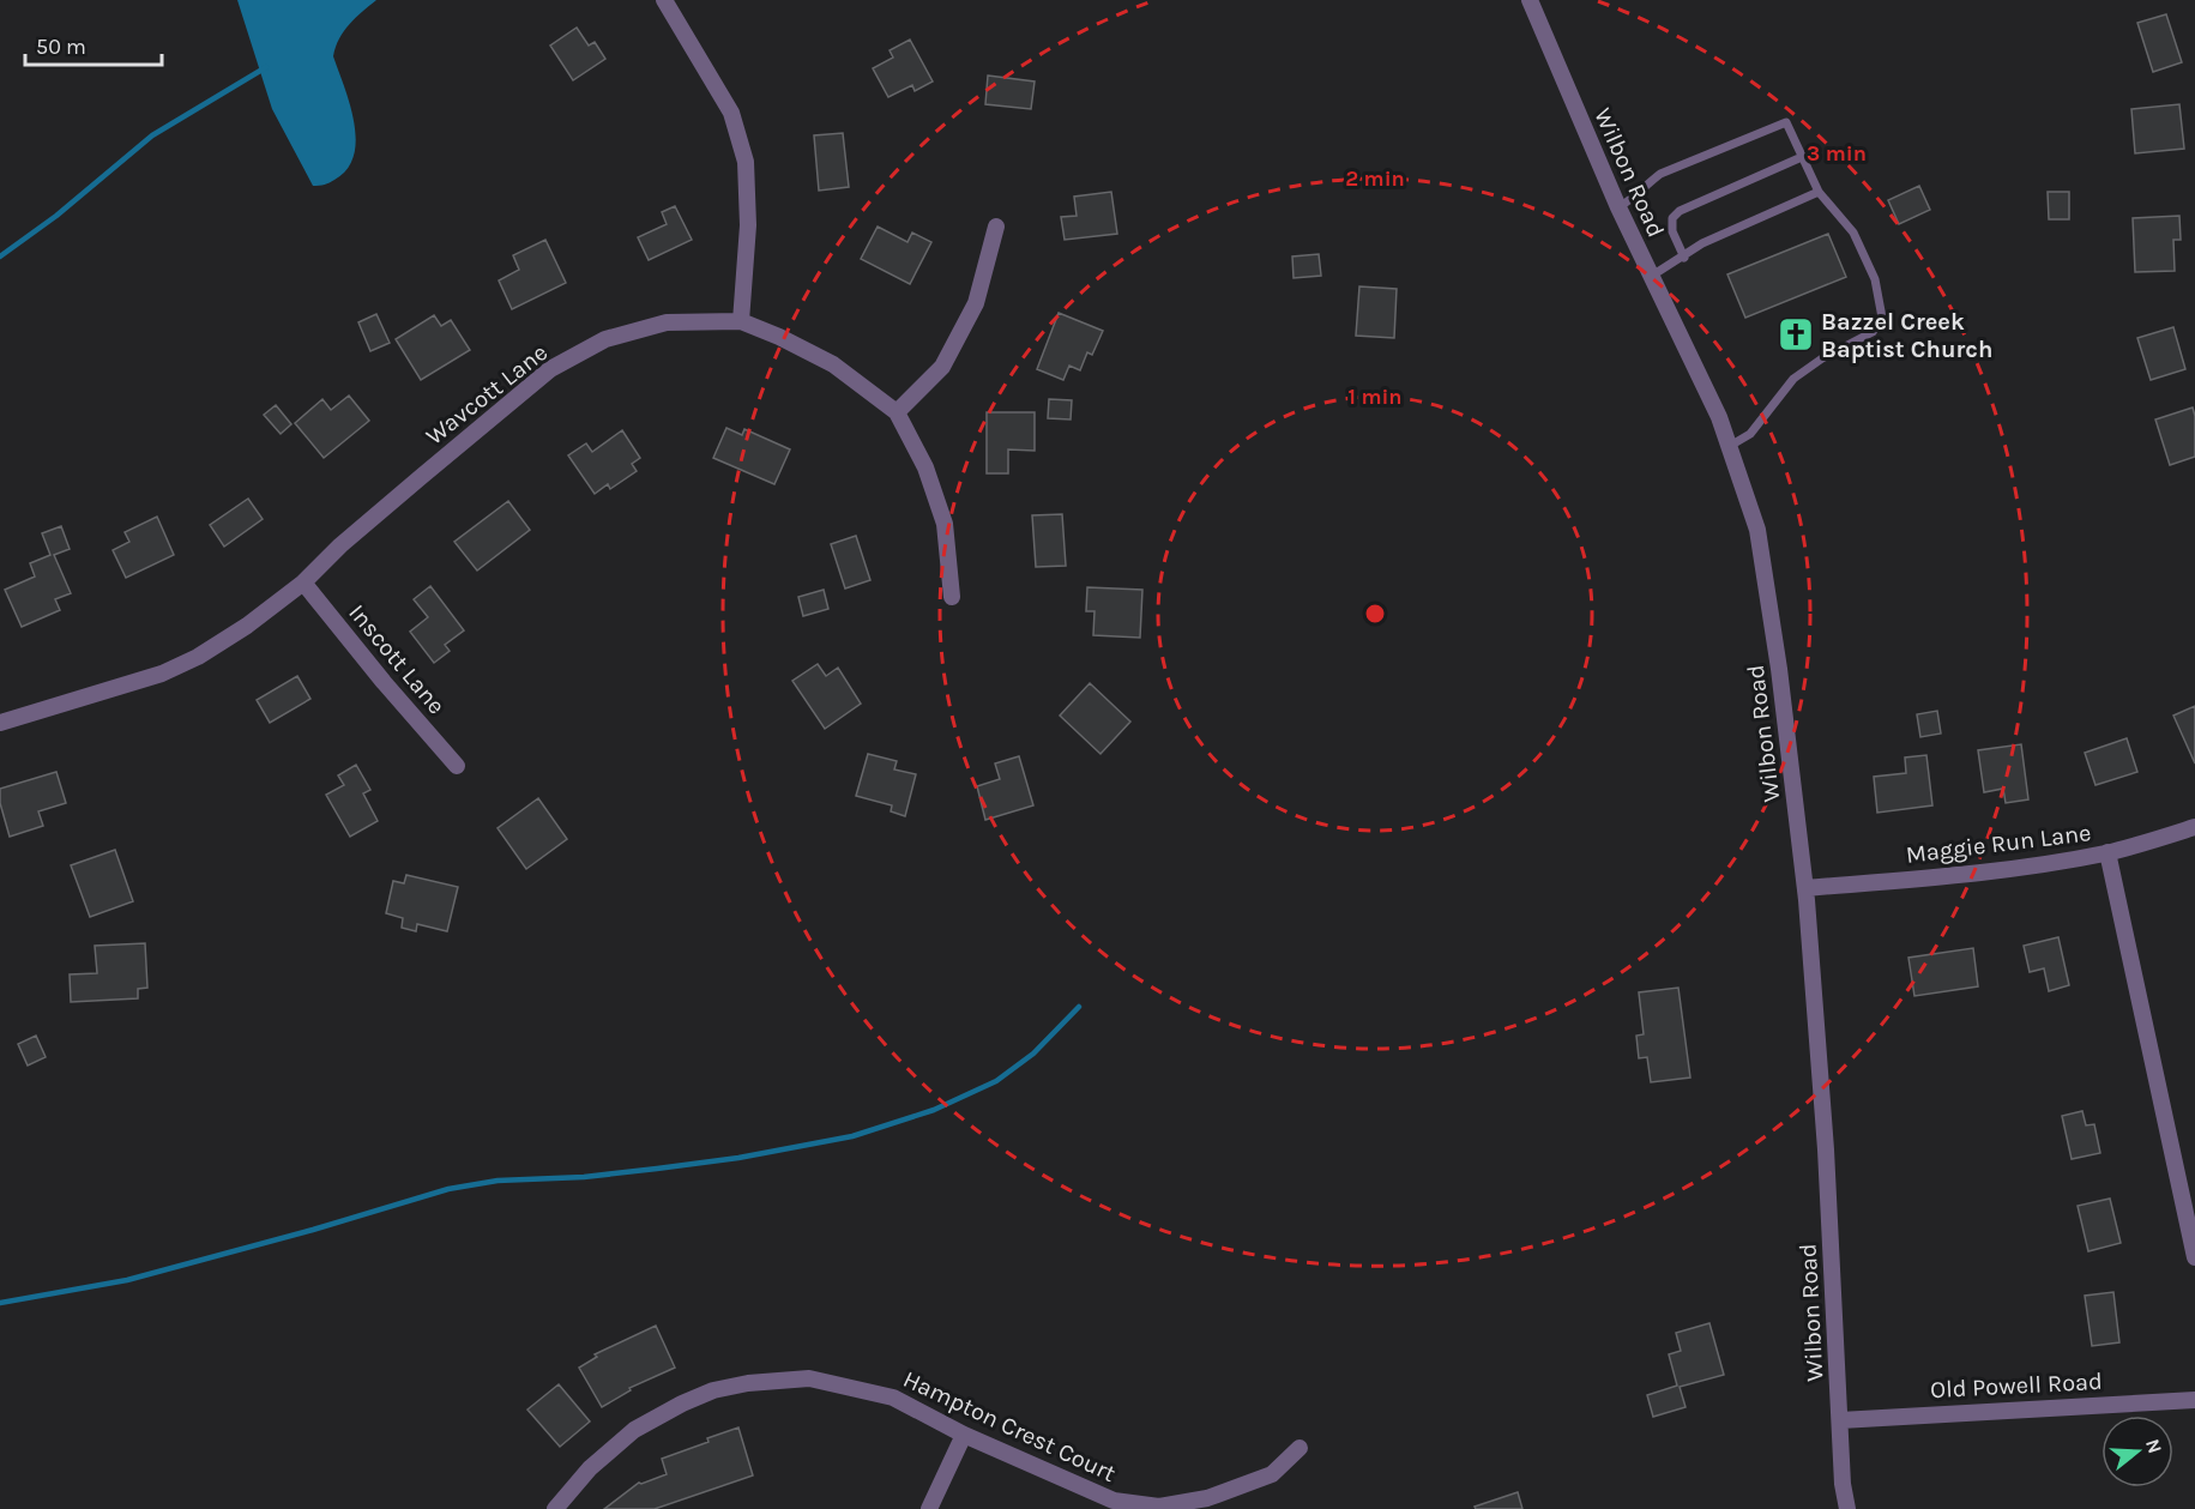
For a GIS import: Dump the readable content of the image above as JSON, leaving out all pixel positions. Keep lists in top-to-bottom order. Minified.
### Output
{"streets":{"street":["Wilbon Road","Wavcott Lane","Inscott Lane","Maggie Run Lane","Old Powell Road","Hampton Crest Court"]},"crossings":[["Wilbon Road","Maggie Run Lane"],["Wilbon Road","Old Powell Road"],["Wavcott Lane","Inscott Lane"]],"places":{"church":["Bazzel Creek Baptist Church"]},"scale_bar":"50 m","north":"right","rings":["3 min","2 min","1 min"]}
